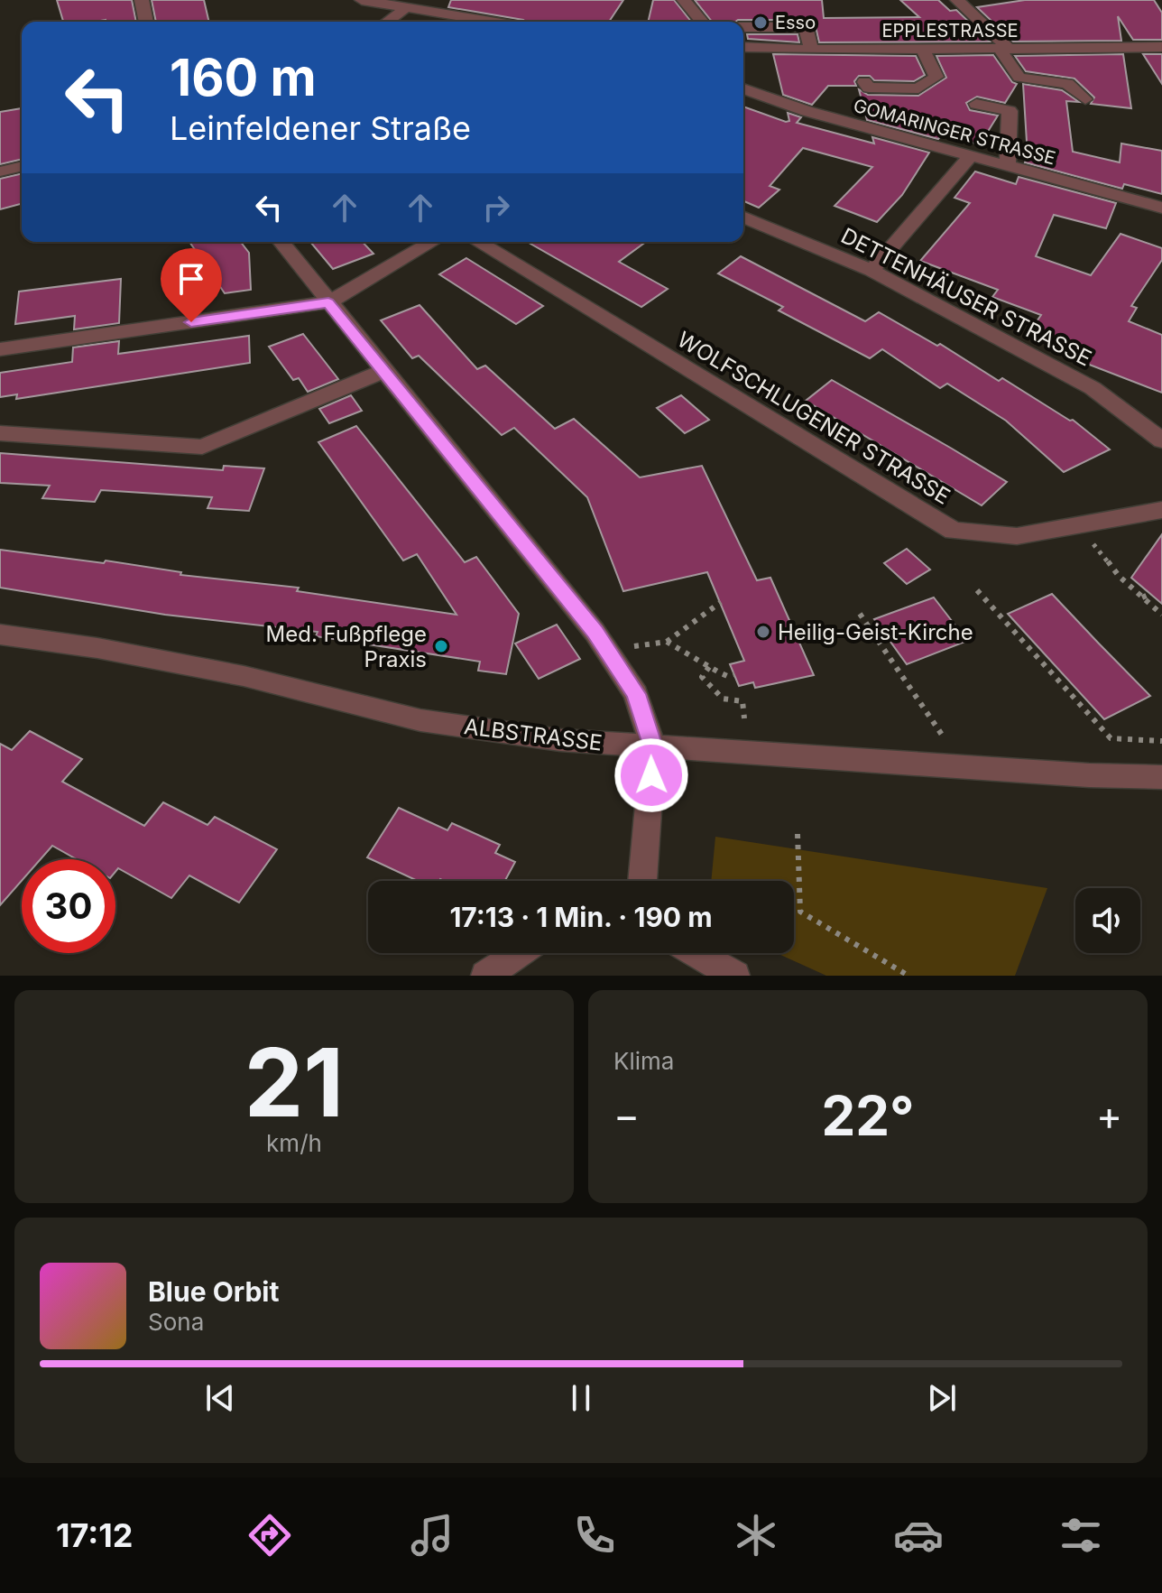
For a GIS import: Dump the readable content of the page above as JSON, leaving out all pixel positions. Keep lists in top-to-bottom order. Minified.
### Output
{"streets":{"street":["EPPLESTRASSE","GOMARINGER STRASSE","DETTENHÄUSER STRASSE","WOLFSCHLUGENER STRASSE","ALBSTRASSE"]},"places":["Esso","Heilig-Geist-Kirche","Med. Fußpflege Praxis"],"page":{"turn":["160 m","Leinfeldener Straße"],"limit":"30","trip":"17:13 · 1 Min. · 190 m","tile":[["21","km/h"],"Klima"],"heat":["−","22°","+"],"song":["Blue Orbit","Sona"],"tabs":"17:12"}}
